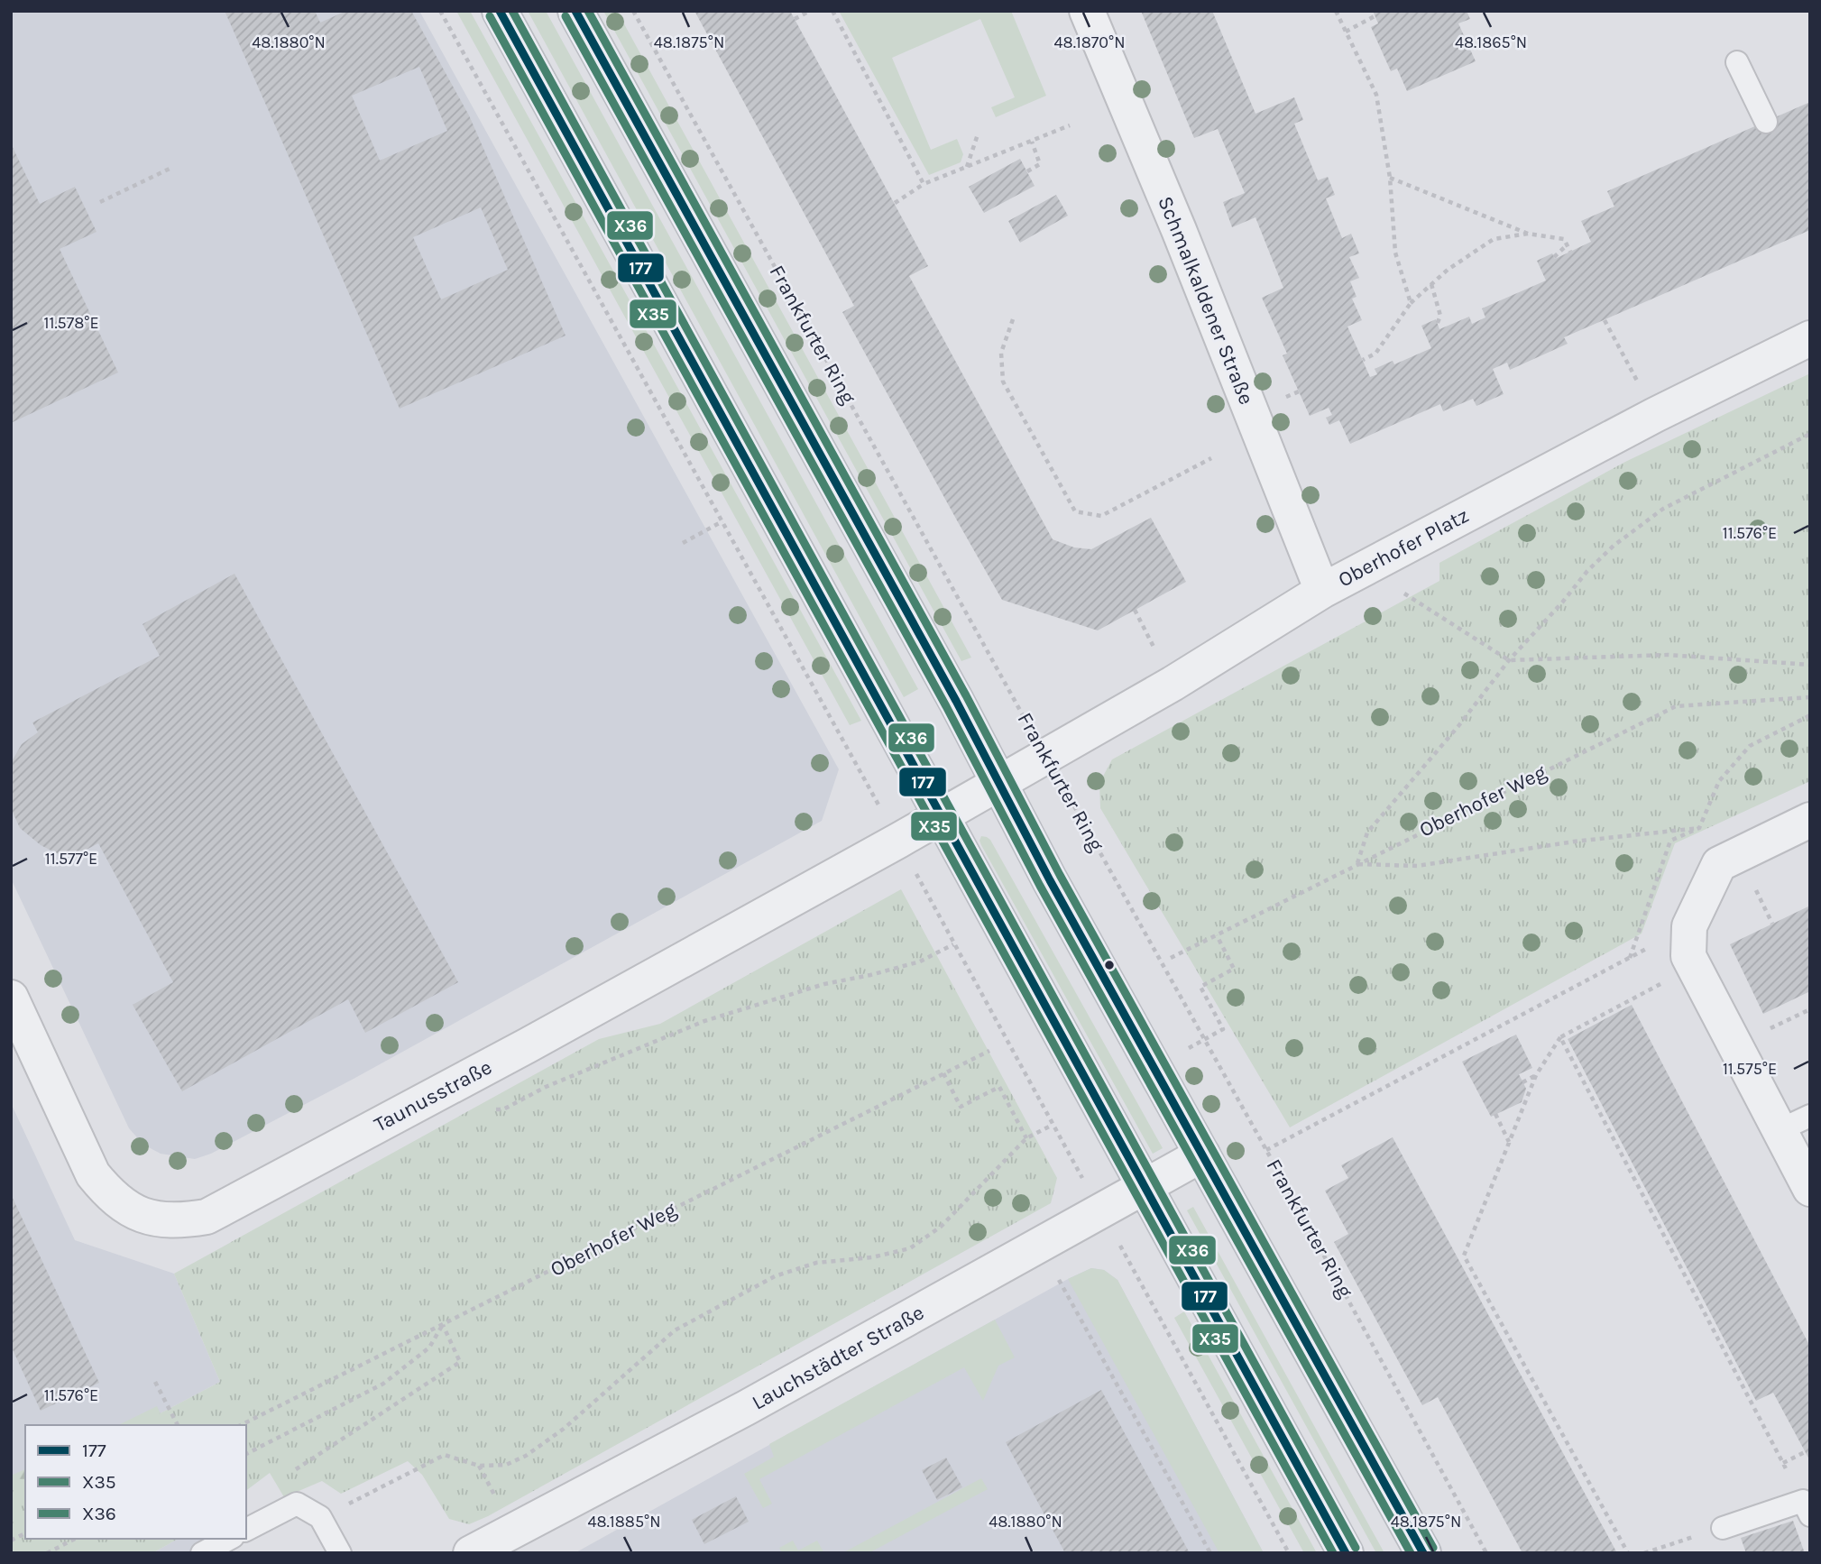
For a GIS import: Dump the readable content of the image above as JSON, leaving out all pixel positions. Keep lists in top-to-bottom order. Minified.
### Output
{"streets":{"street":["Schmalkaldener Straße","Oberhofer Platz","Taunusstraße","Lauchstädter Straße"],"path":["Frankfurter Ring","Oberhofer Weg"]},"crossings":[["Schmalkaldener Straße","Oberhofer Platz"],["Frankfurter Ring","Oberhofer Platz"],["Oberhofer Platz","Taunusstraße"]],"lines":["transit line 177","transit line X36","transit line X35"],"legend":["177","X35","X36"],"coordinates":["48.1880°N","48.1875°N","48.1865°N","48.1870°N","11.578°E","11.576°E","11.577°E","11.575°E","48.1885°N"]}
